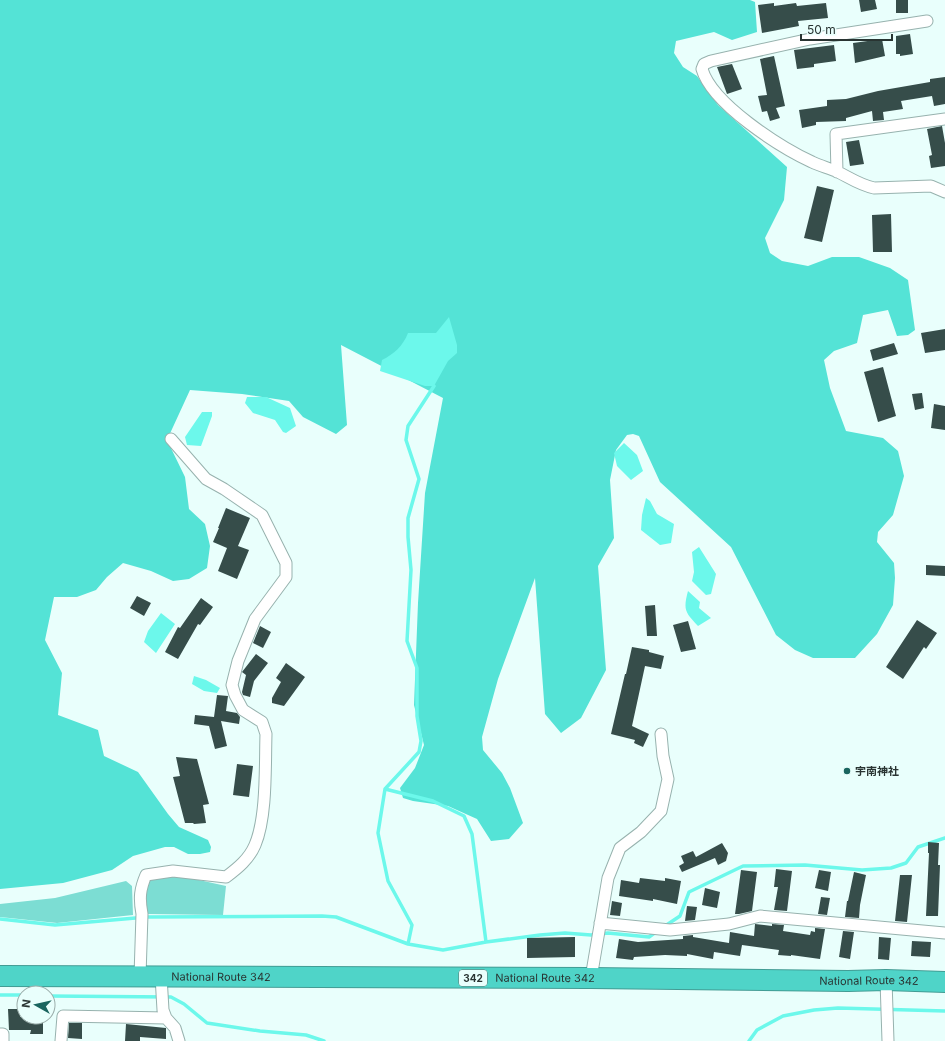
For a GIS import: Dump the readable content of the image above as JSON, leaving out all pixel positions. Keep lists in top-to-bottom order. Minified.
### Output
{"streets":{"highway":["National Route 342","342"]},"places":["宇南神社"],"scale_bar":"50 m","north":"left"}
